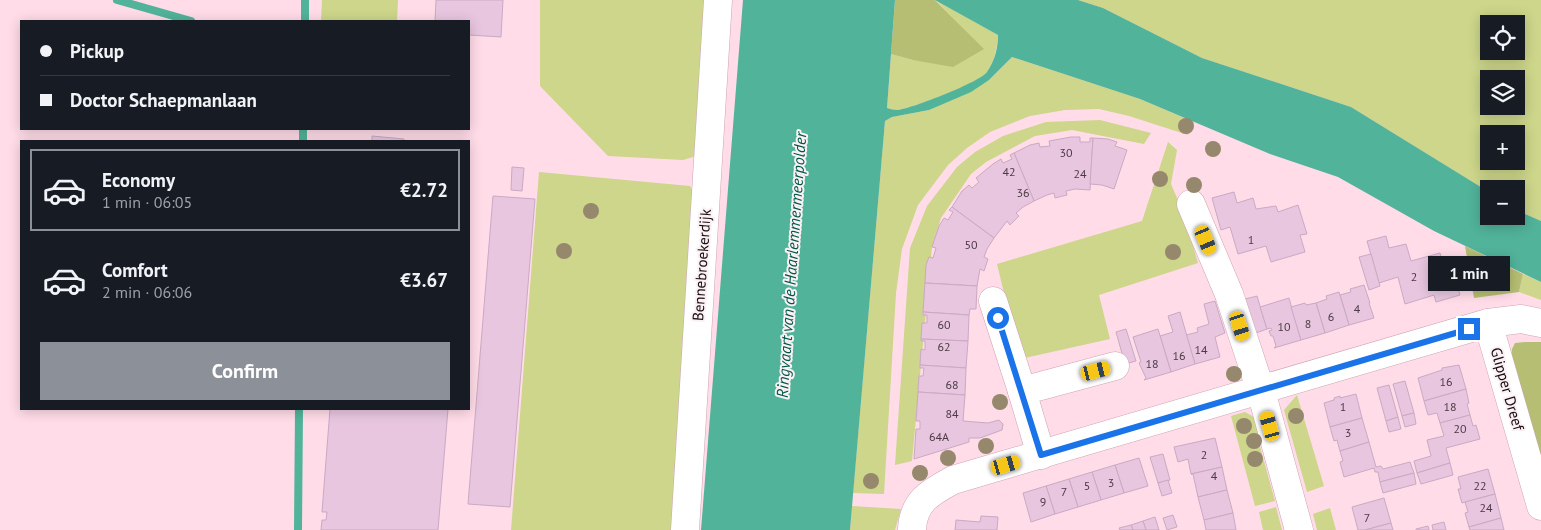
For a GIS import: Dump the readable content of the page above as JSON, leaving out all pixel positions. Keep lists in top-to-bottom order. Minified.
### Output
{"streets":{"street":["Bennebroekerdijk","Glipper Dreef"]},"water":["Ringvaart van de Haarlemmermeerpolder"],"house_numbers":["30","42","24","36","1","50","2","4","6","8","60","10","62","14","16","18","16","68","1","18","84","20","3","64A","2","4","3","5","22","7","9","24","7"],"page":{"map_buttons":["+","−"],"banner":["Pickup","Doctor Schaepmanlaan"],"list":[{"name":"Economy","note":"1 min · 06:05","value":"€2.72"},{"name":"Comfort","note":"2 min · 06:06","value":"€3.67"}],"bubble":"1 min","buttons":"Confirm"}}
